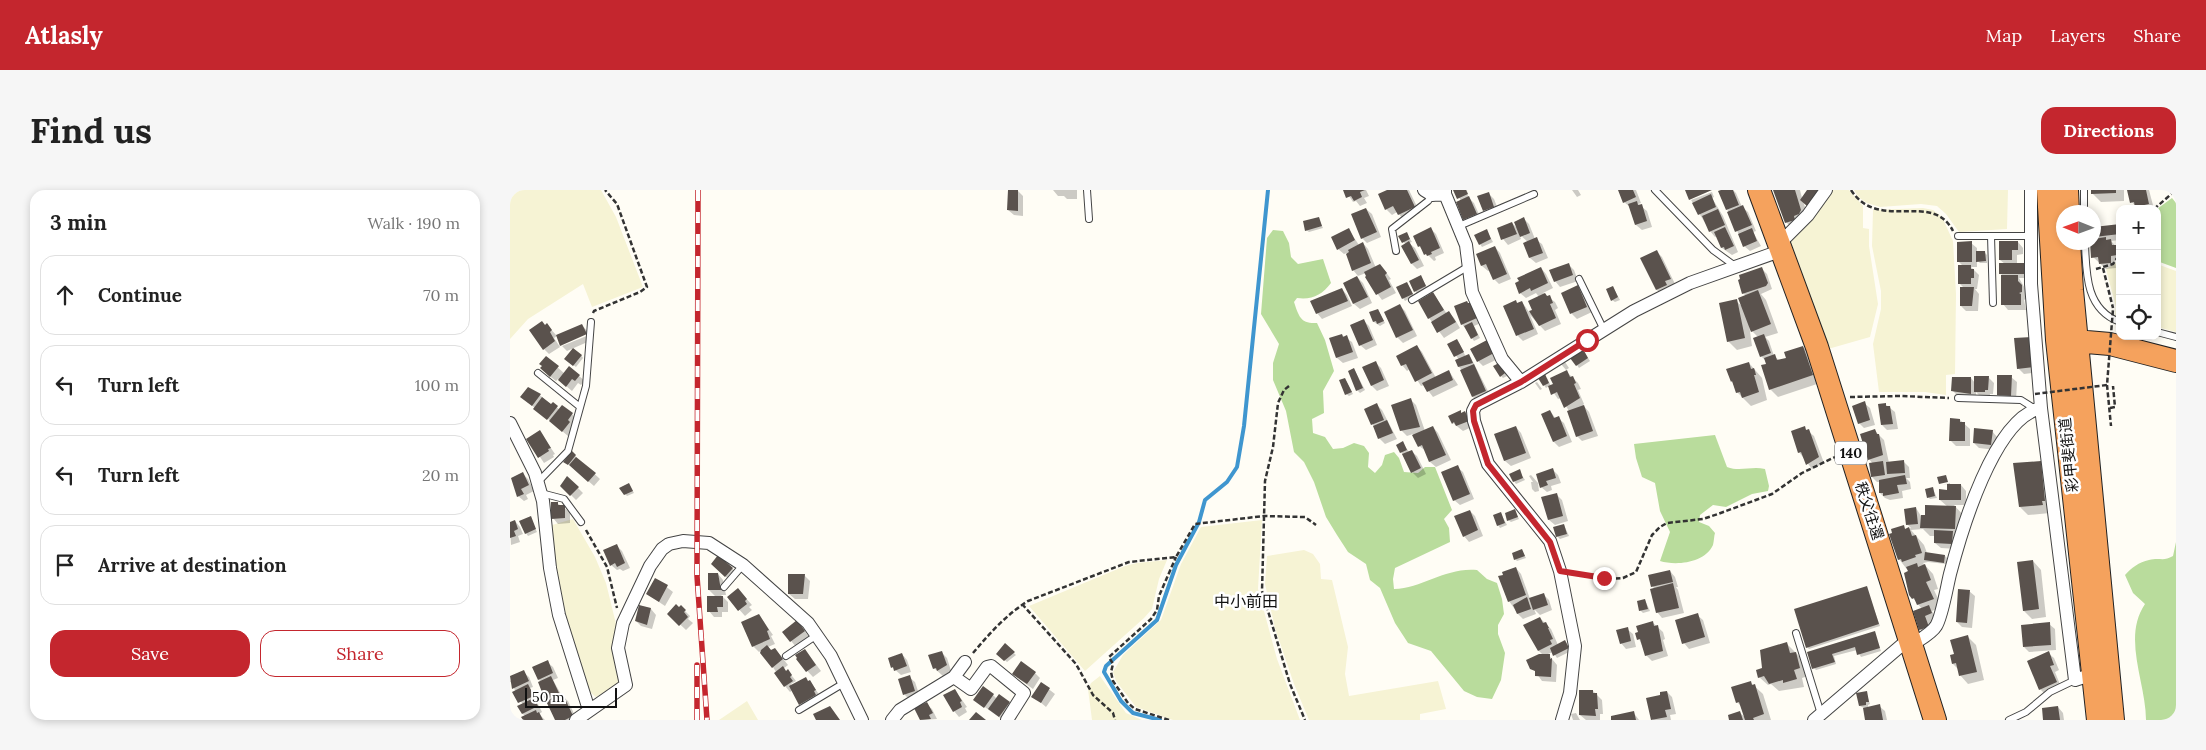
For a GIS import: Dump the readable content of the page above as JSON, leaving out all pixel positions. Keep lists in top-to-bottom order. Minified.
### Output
{"streets":{"highway":["140","彩甲斐街道","秩父往還"]},"districts":["中小前田"],"scale_bar":"50 m","north":"left","page":{"header":"Atlasly","nav":["Map","Layers","Share"],"buttons":["Directions",["Save","Share"]],"title":"Find us","heading":["3 min","Walk · 190 m"],"map_buttons":["+","−"],"list":[["Continue","70 m"],["Turn left","100 m"],["Turn left","20 m"],"Arrive at destination"],"scale":"50 m"}}
